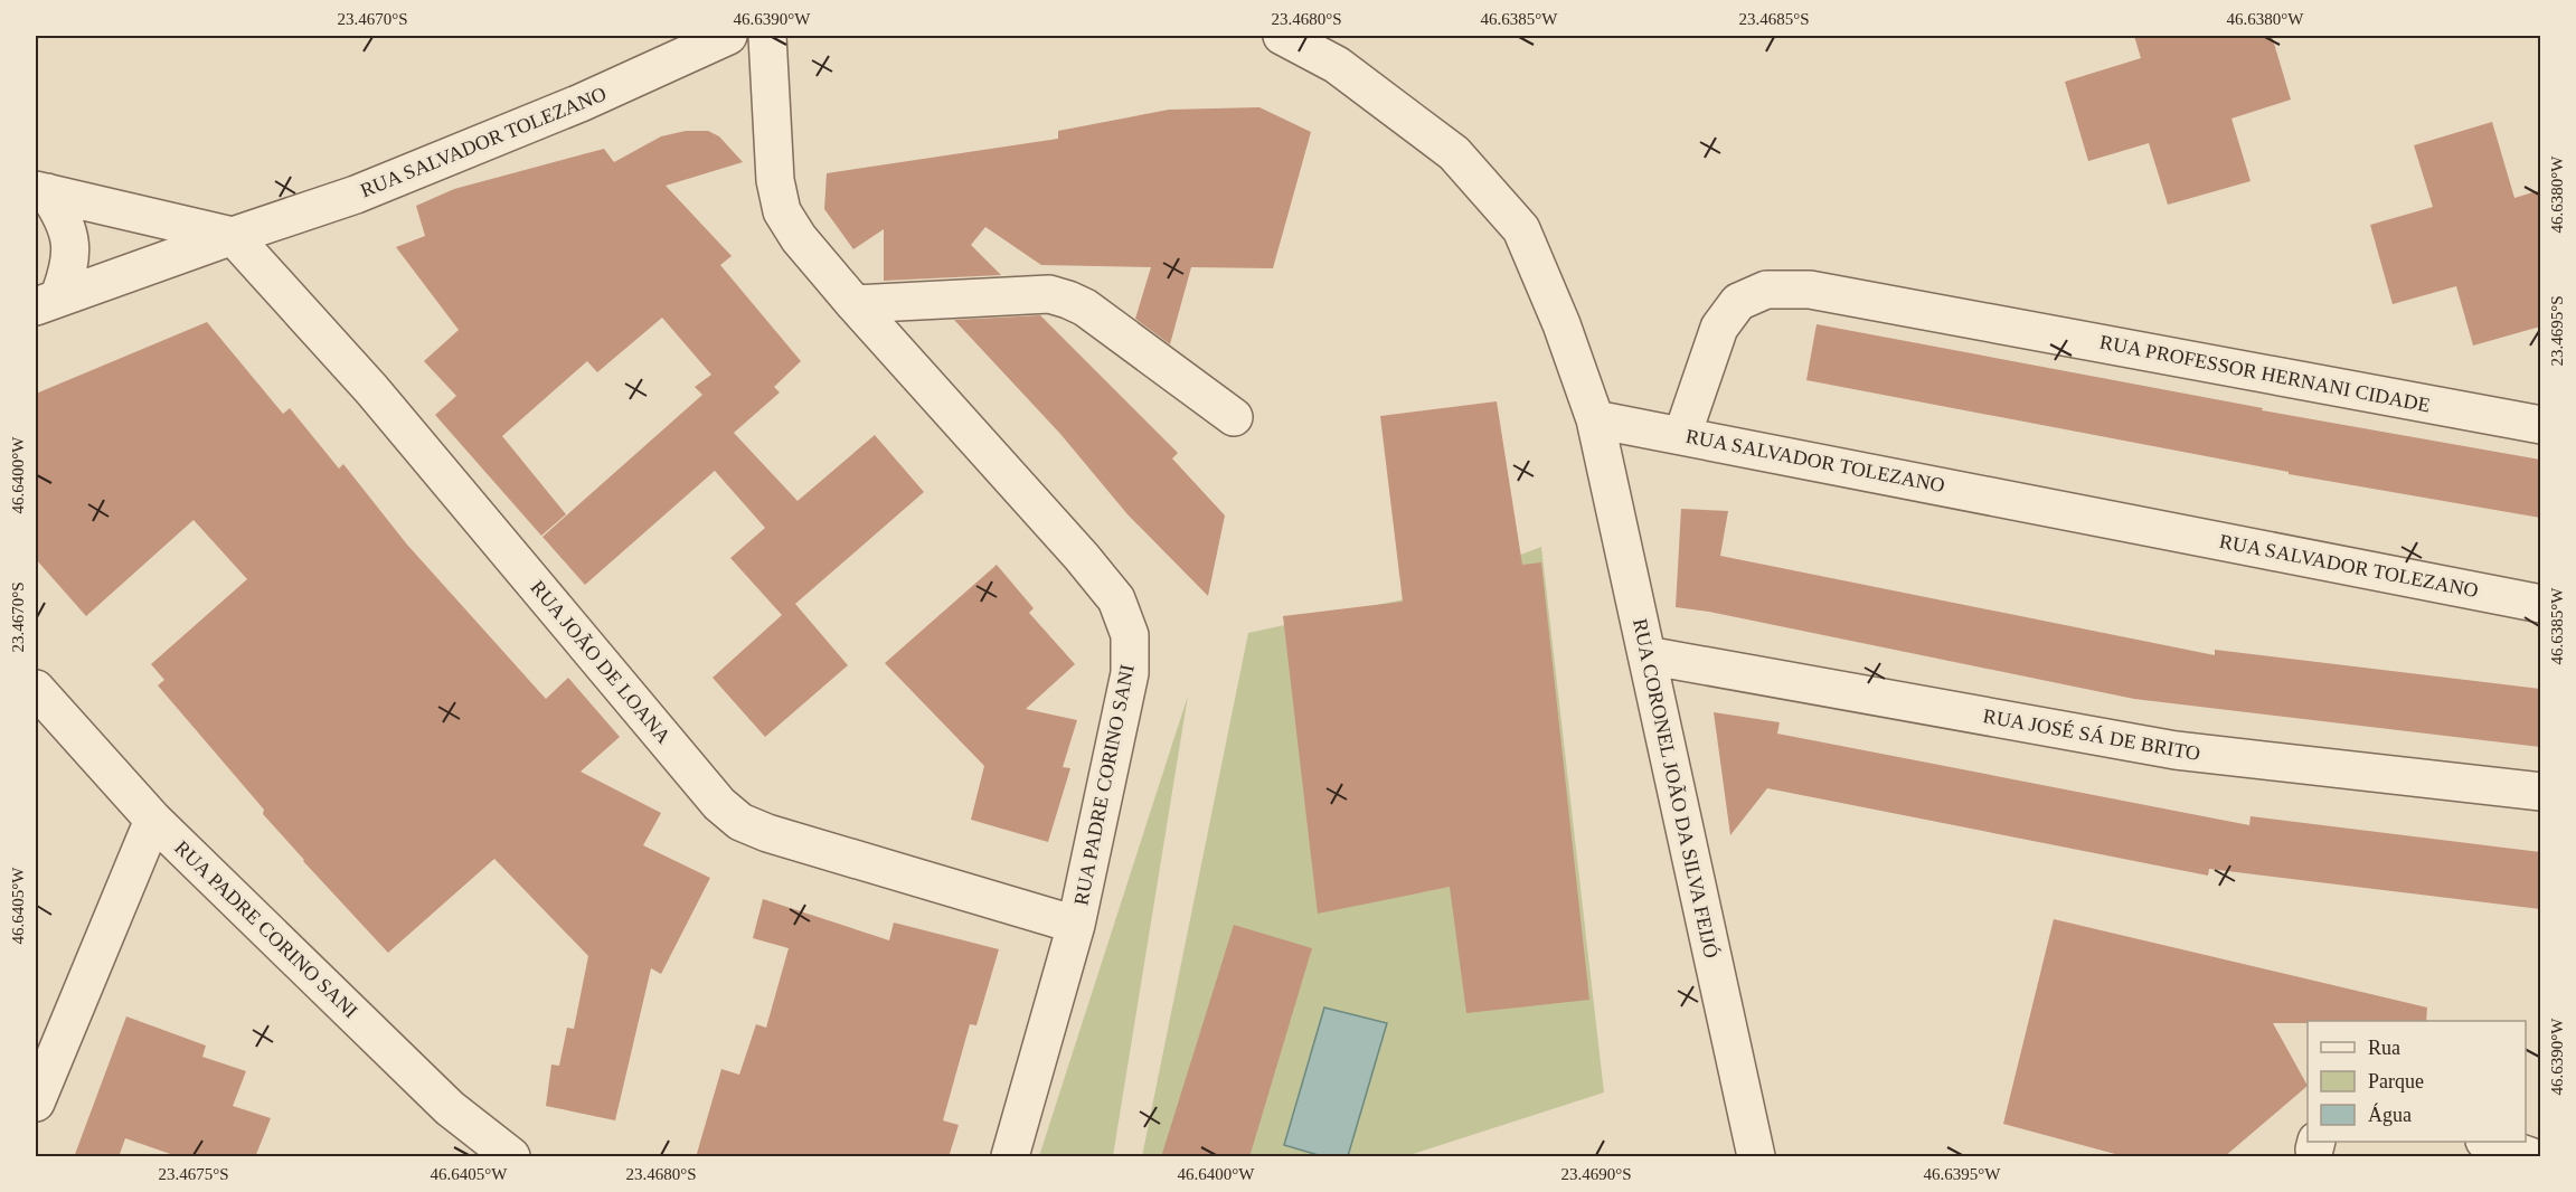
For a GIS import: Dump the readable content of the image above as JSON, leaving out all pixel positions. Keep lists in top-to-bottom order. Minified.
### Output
{"streets":{"street":["RUA SALVADOR TOLEZANO","RUA PROFESSOR HERNANI CIDADE","RUA JOÃO DE LOANA","RUA JOSÉ SÁ DE BRITO","RUA PADRE CORINO SANI","RUA CORONEL JOÃO DA SILVA FEIJÓ"]},"crossings":[["RUA SALVADOR TOLEZANO","RUA PROFESSOR HERNANI CIDADE"],["RUA SALVADOR TOLEZANO","RUA JOÃO DE LOANA"],["RUA SALVADOR TOLEZANO","RUA CORONEL JOÃO DA SILVA FEIJÓ"],["RUA JOÃO DE LOANA","RUA PADRE CORINO SANI"],["RUA JOSÉ SÁ DE BRITO","RUA CORONEL JOÃO DA SILVA FEIJÓ"]],"legend":["Rua","Parque","Água"],"coordinates":["23.4670°S","46.6390°W","23.4680°S","46.6385°W","23.4685°S","46.6380°W","23.4695°S","46.6400°W","46.6405°W","23.4675°S","23.4690°S","46.6395°W"]}
